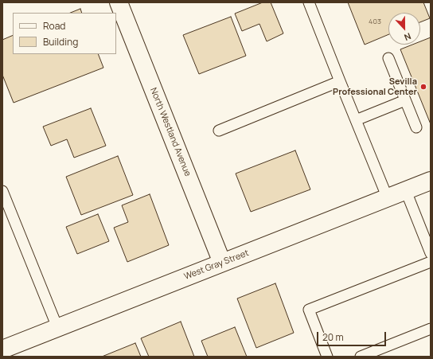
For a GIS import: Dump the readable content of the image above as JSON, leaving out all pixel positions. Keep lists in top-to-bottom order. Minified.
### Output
{"streets":{"street":["North Westland Avenue","West Gray Street"]},"crossings":[["North Westland Avenue","West Gray Street"]],"places":["Sevilla Professional Center"],"house_numbers":["403"],"legend":["Road","Building"],"scale_bar":"20 m","north":"bottom"}
